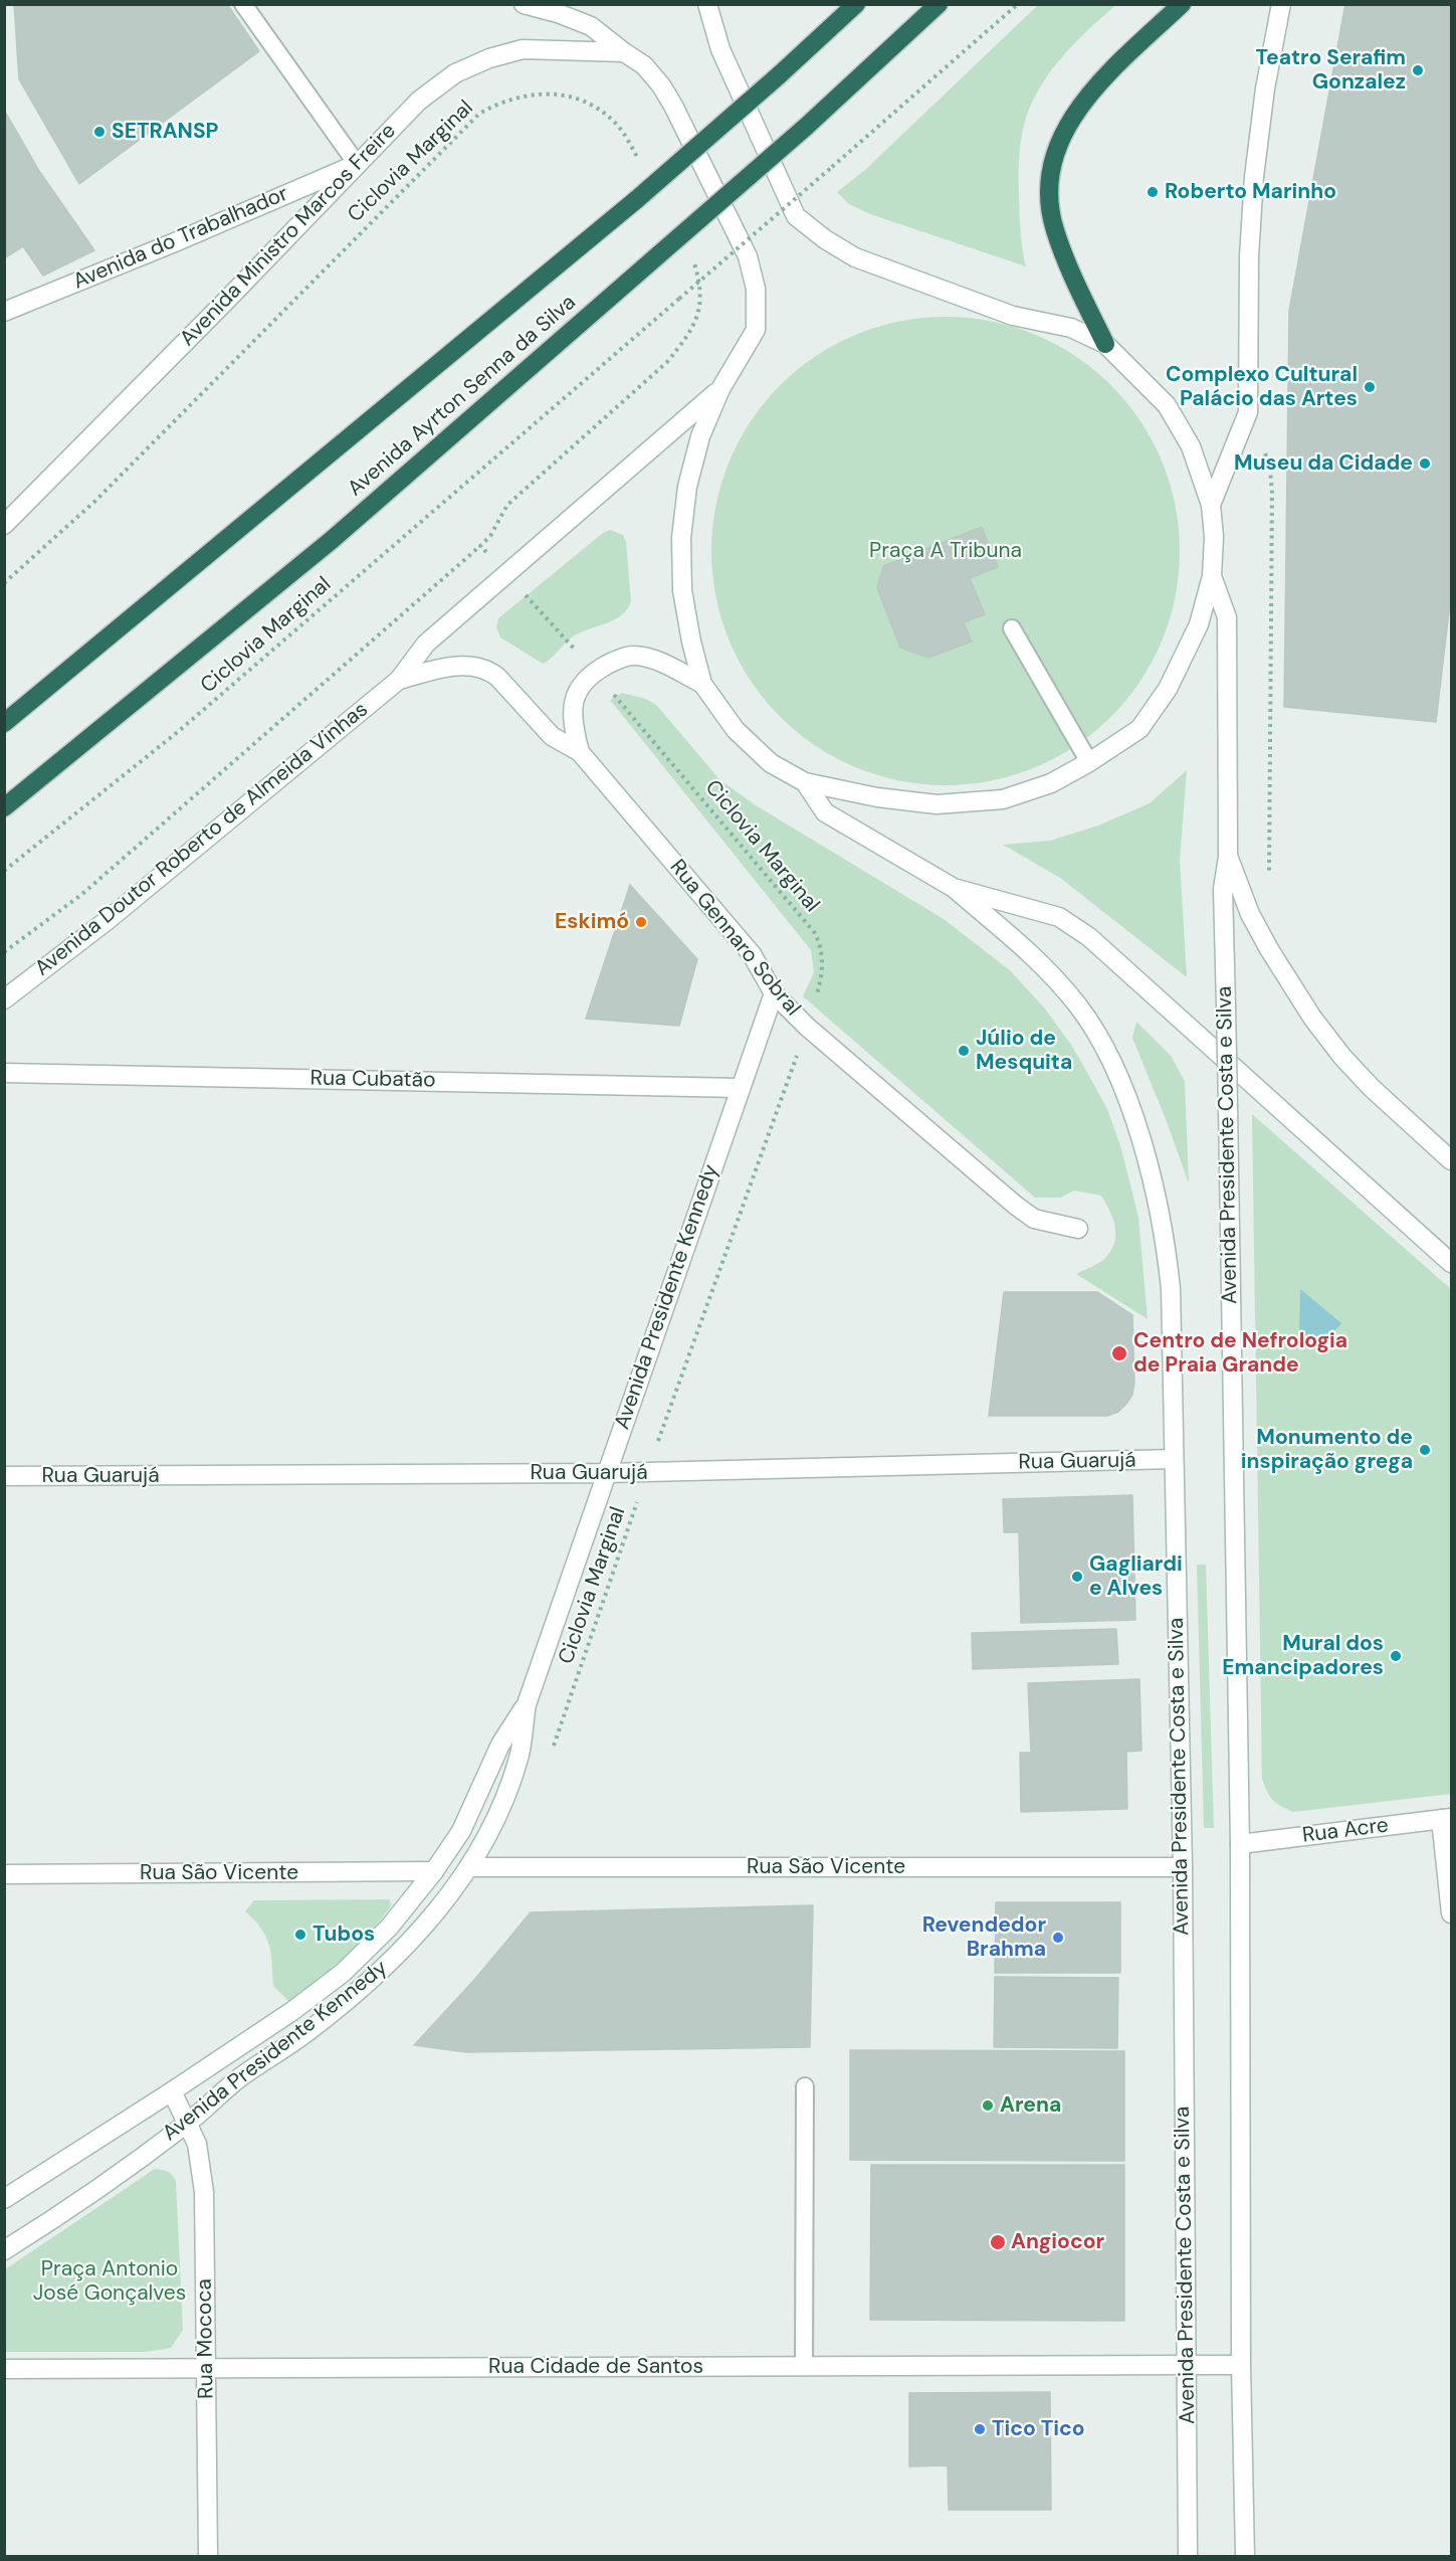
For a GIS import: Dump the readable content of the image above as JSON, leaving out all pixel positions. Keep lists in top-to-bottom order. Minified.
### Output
{"streets":{"highway":["Avenida Ayrton Senna da Silva"],"main road":["Avenida Ministro Marcos Freire","Avenida do Trabalhador","Avenida Doutor Roberto de Almeida Vinhas","Rua Gennaro Sobral","Rua Cubatão","Avenida Presidente Costa e Silva","Avenida Presidente Kennedy","Rua Guarujá","Rua Acre","Rua São Vicente","Rua Mococa","Rua Cidade de Santos"],"path":["Ciclovia Marginal"]},"crossings":[["Ciclovia Marginal","Rua Gennaro Sobral"],["Ciclovia Marginal","Rua Guarujá"],["Avenida Ministro Marcos Freire","Avenida do Trabalhador"],["Avenida Doutor Roberto de Almeida Vinhas","Rua Gennaro Sobral"],["Rua Gennaro Sobral","Avenida Presidente Kennedy"],["Rua Cubatão","Avenida Presidente Kennedy"],["Avenida Presidente Costa e Silva","Rua Guarujá"],["Avenida Presidente Costa e Silva","Rua Acre"],["Avenida Presidente Costa e Silva","Rua São Vicente"],["Avenida Presidente Costa e Silva","Rua Cidade de Santos"],["Avenida Presidente Kennedy","Rua Guarujá"],["Avenida Presidente Kennedy","Rua São Vicente"],["Avenida Presidente Kennedy","Rua Mococa"],["Rua Mococa","Rua Cidade de Santos"]],"parks":["Praça A Tribuna","Praça Antonio José Gonçalves"],"places":["Teatro Serafim Gonzalez","SETRANSP","Roberto Marinho","Complexo Cultural Palácio das Artes","Museu da Cidade","Eskimó","Júlio de Mesquita","Centro de Nefrologia de Praia Grande","Monumento de inspiração grega","Gagliardi e Alves","Mural dos Emancipadores","Tubos","Revendedor Brahma","Arena","Angiocor","Tico Tico"]}
